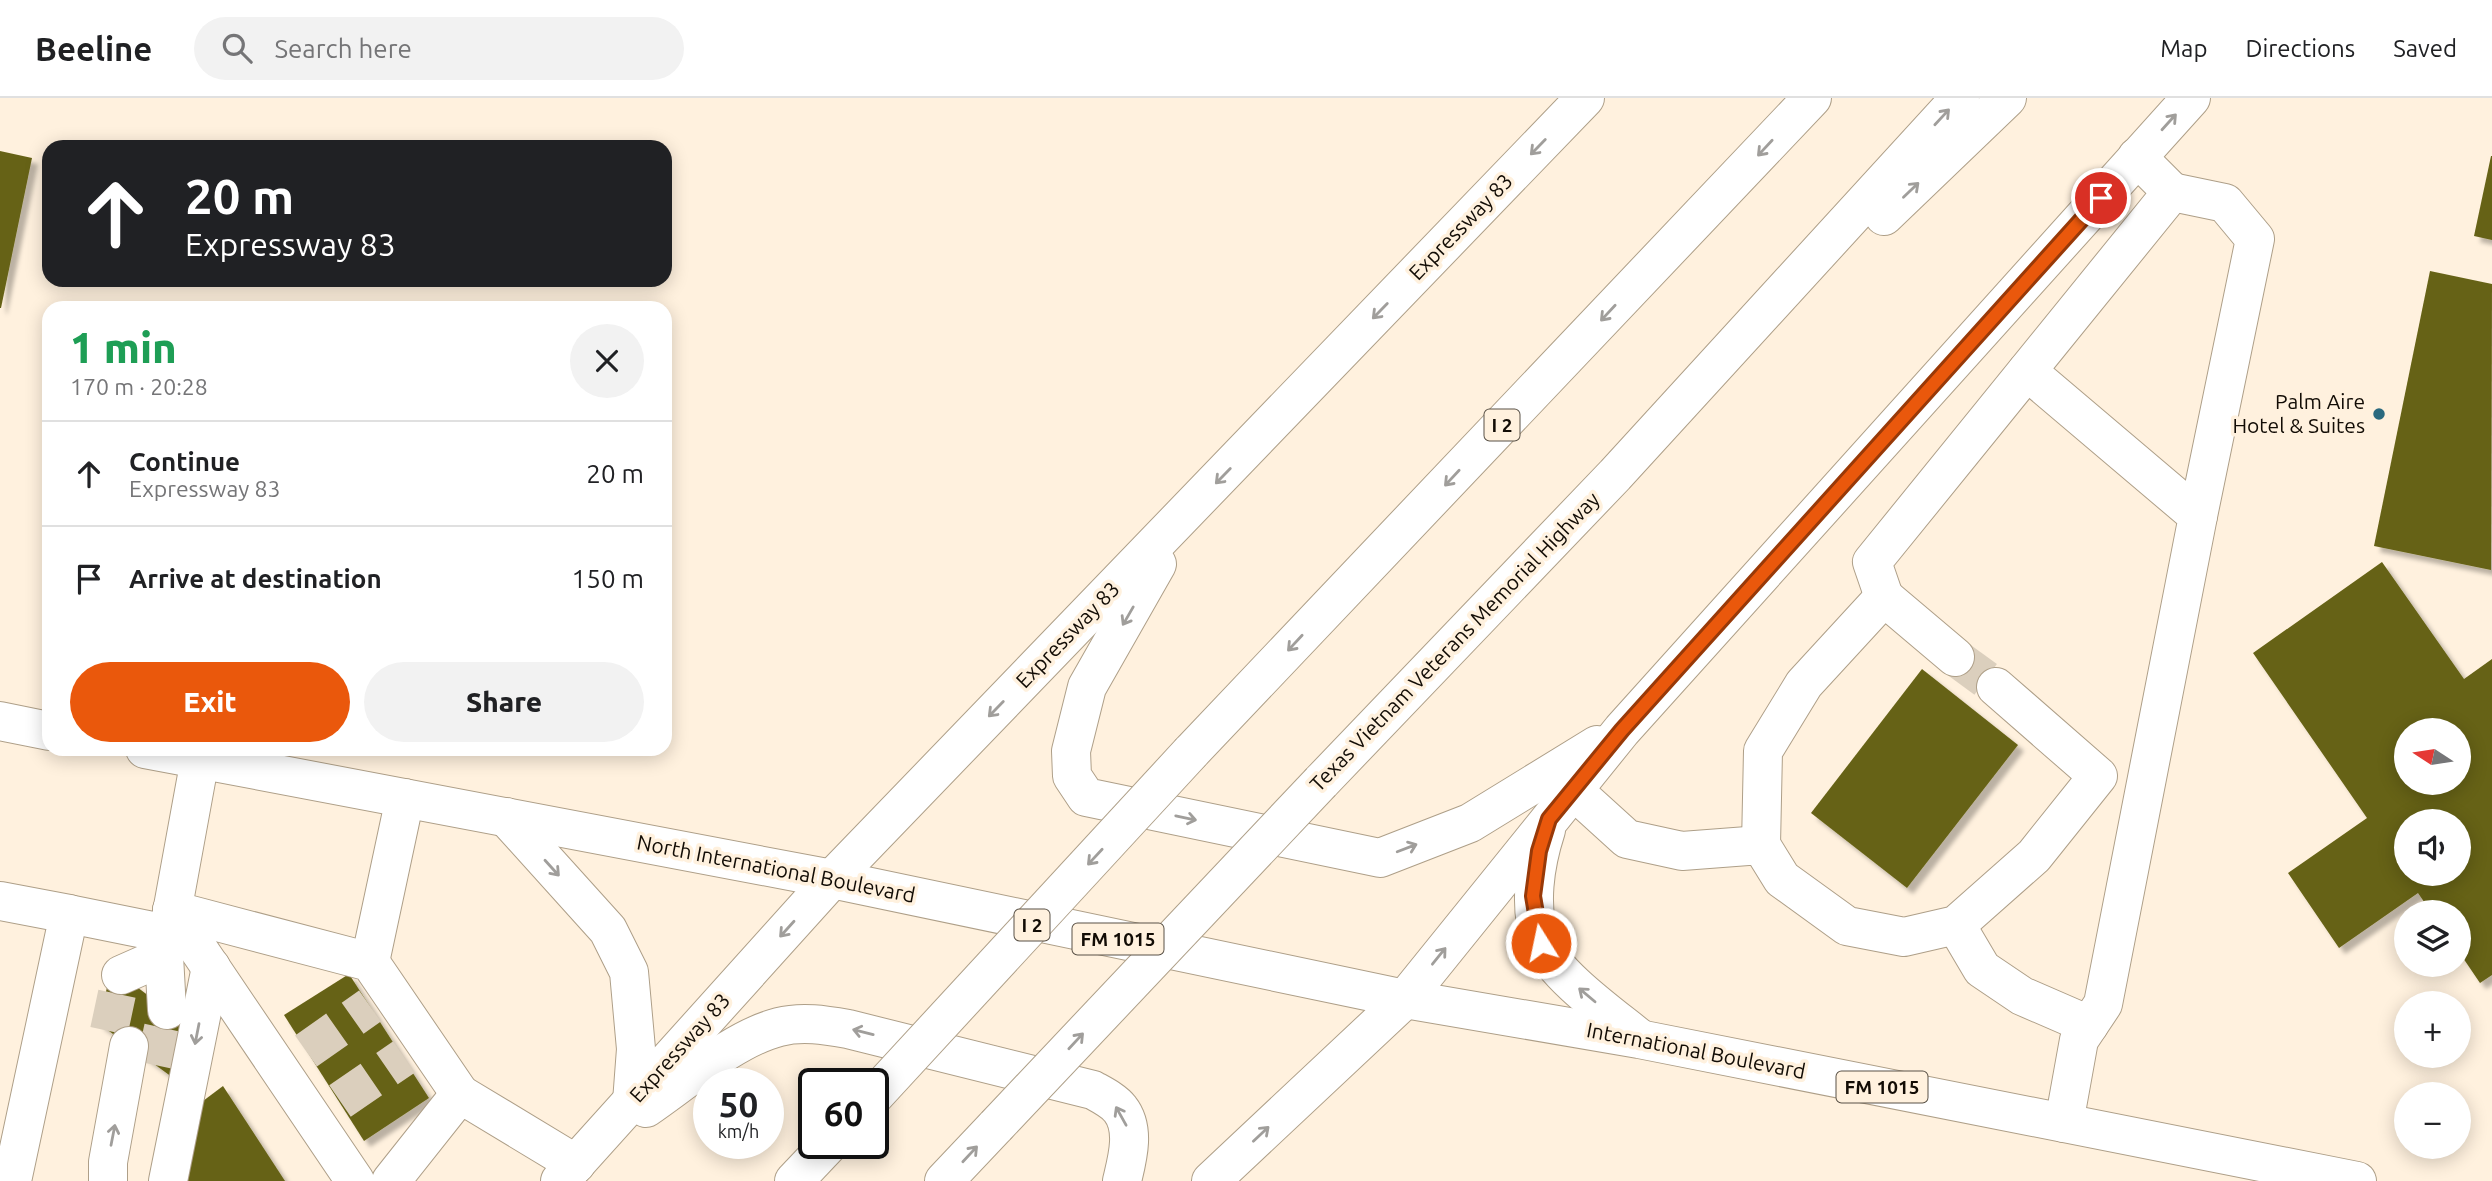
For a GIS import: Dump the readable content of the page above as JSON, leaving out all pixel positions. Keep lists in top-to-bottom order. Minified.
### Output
{"streets":{"main road":["Expressway 83","I 2","Texas Vietnam Veterans Memorial Highway","North International Boulevard","FM 1015","International Boulevard"]},"crossings":[["Expressway 83","North International Boulevard"],["North International Boulevard","International Boulevard"]],"places":["Palm Aire Hotel & Suites"],"north":"left","page":{"header":"Beeline","search":"Search here","nav":["Map","Directions","Saved"],"turn":["20 m","Expressway 83"],"heading":["1 min","170 m · 20:28"],"list":[{"name":"Continue","note":"Expressway 83","value":"20 m"},{"name":"Arrive at destination","value":"150 m"}],"buttons":["Exit","Share"],"map_buttons":["+","−"],"speed":"50 km/h","limit":"60"}}
